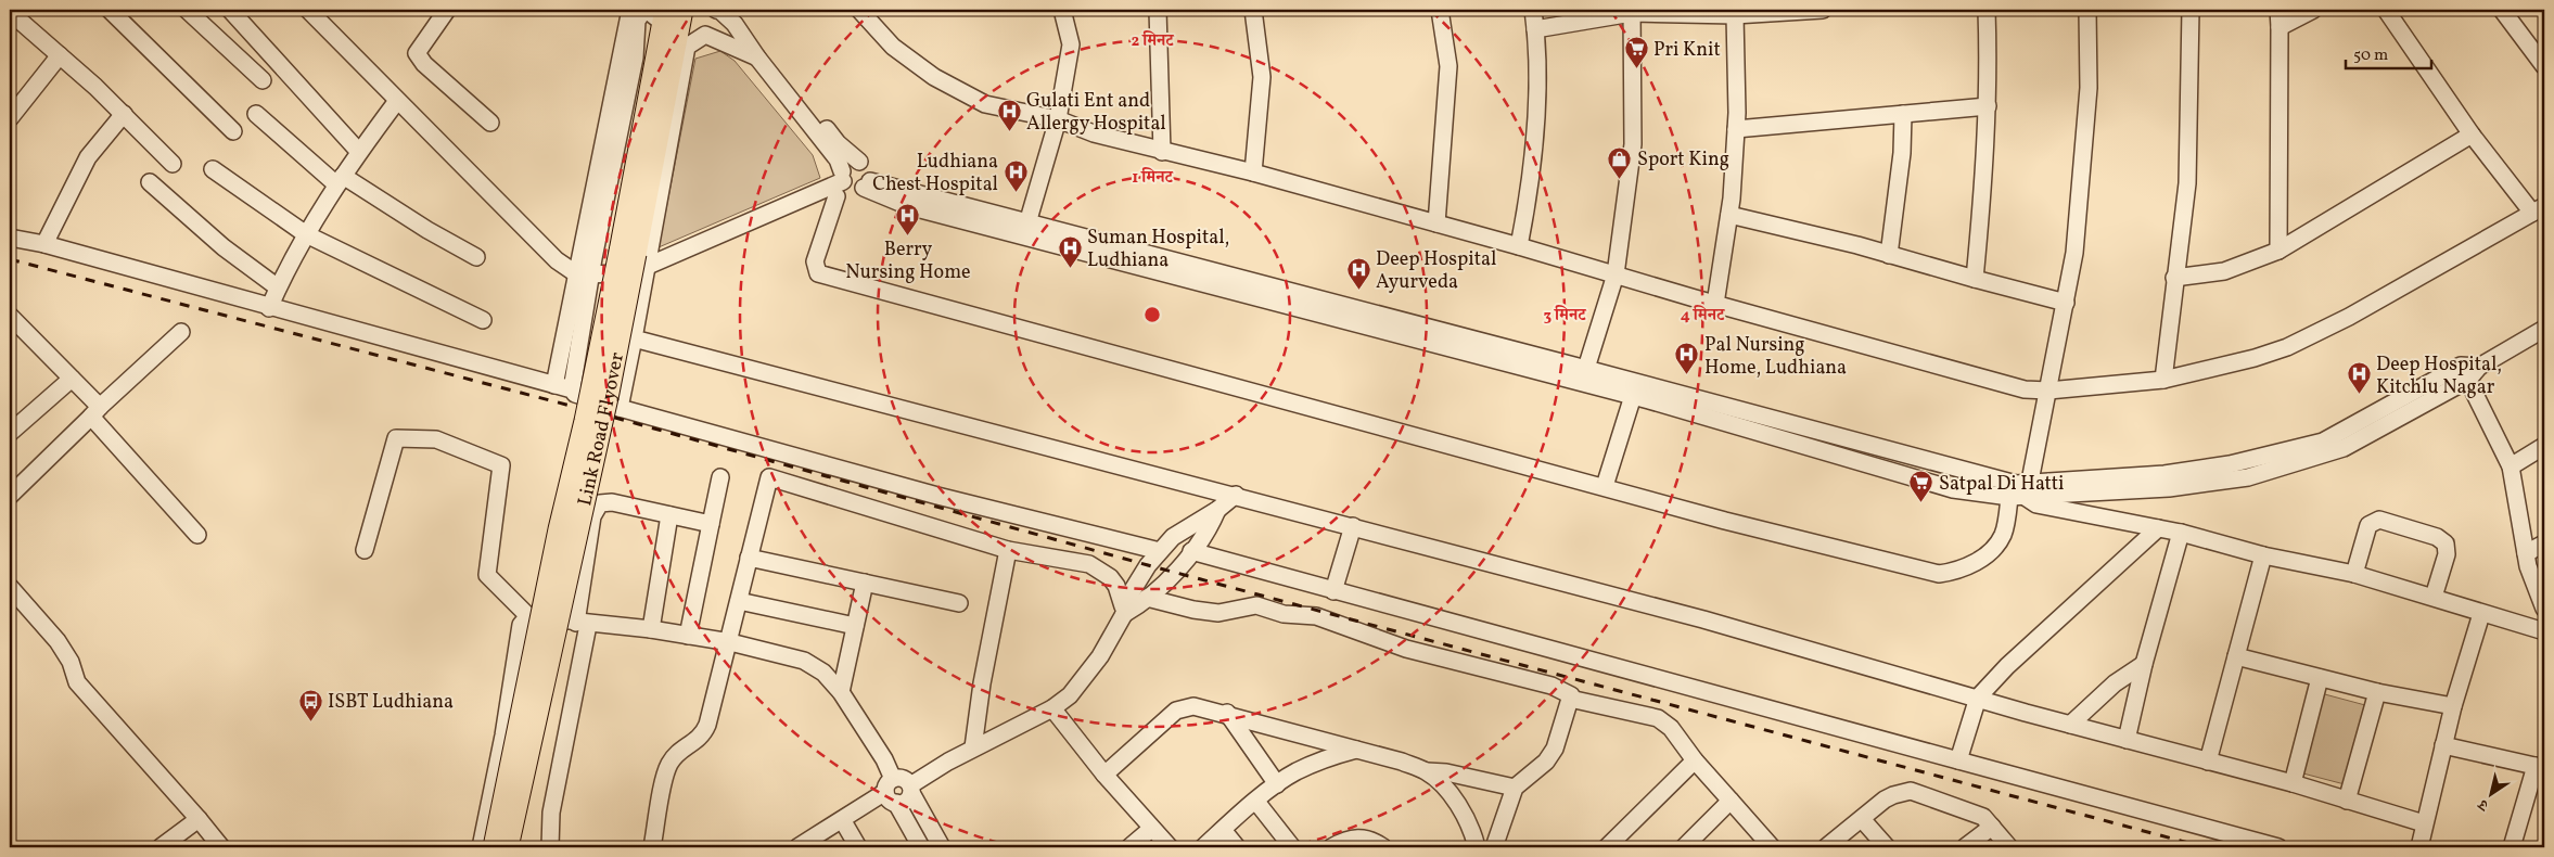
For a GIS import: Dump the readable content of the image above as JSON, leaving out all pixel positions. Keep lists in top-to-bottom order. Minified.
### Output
{"streets":{"main road":["Link Road Flyover"]},"places":{"supermarket":["Pri Knit","Satpal Di Hatti"],"hospital":["Gulati Ent and Allergy Hospital","Ludhiana Chest Hospital","Berry Nursing Home","Suman Hospital, Ludhiana","Deep Hospital Ayurveda","Pal Nursing Home, Ludhiana","Deep Hospital, Kitchlu Nagar"],"shop":["Sport King"],"bus stop":["ISBT Ludhiana"]},"scale_bar":"50 m","north":"bottom left","rings":["2 मिनट","1 मिनट","3 मिनट","4 मिनट"]}
